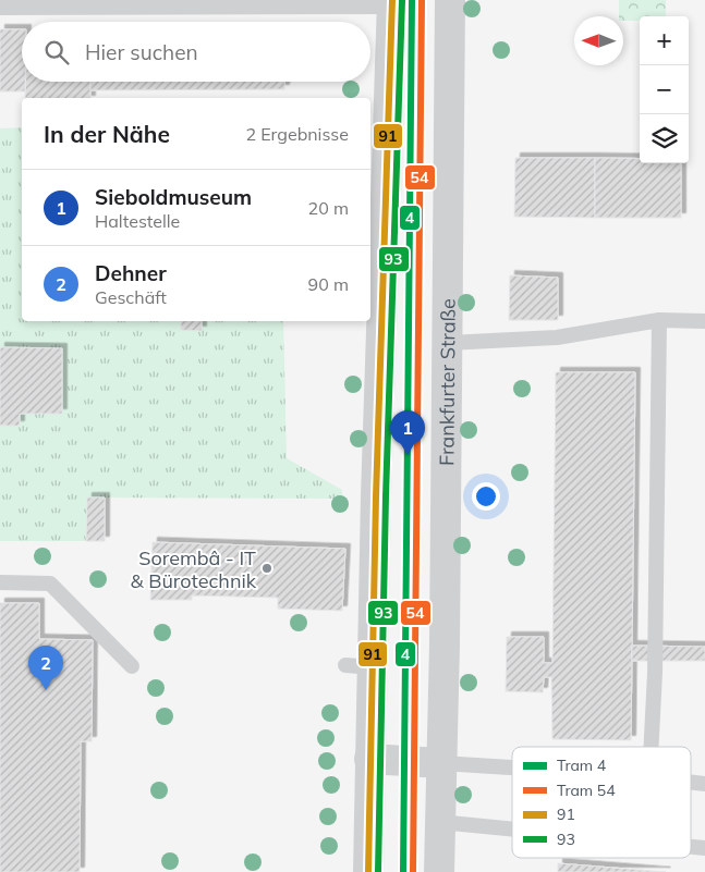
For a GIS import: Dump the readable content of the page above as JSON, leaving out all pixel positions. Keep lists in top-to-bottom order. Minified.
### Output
{"streets":{"street":["Frankfurter Straße"]},"places":["Sorembâ - IT & Bürotechnik"],"lines":["tram line 4","tram line 54","transit line 91","transit line 93"],"legend":["Tram 4","Tram 54","91","93"],"north":"left","page":{"map_buttons":["+","−"],"search":"Hier suchen","heading":["In der Nähe","2 Ergebnisse"],"list":[{"mark":"1","name":"Sieboldmuseum","note":"Haltestelle","value":"20 m"},{"mark":"2","name":"Dehner","note":"Geschäft","value":"90 m"}],"pins":["1","2"]}}
